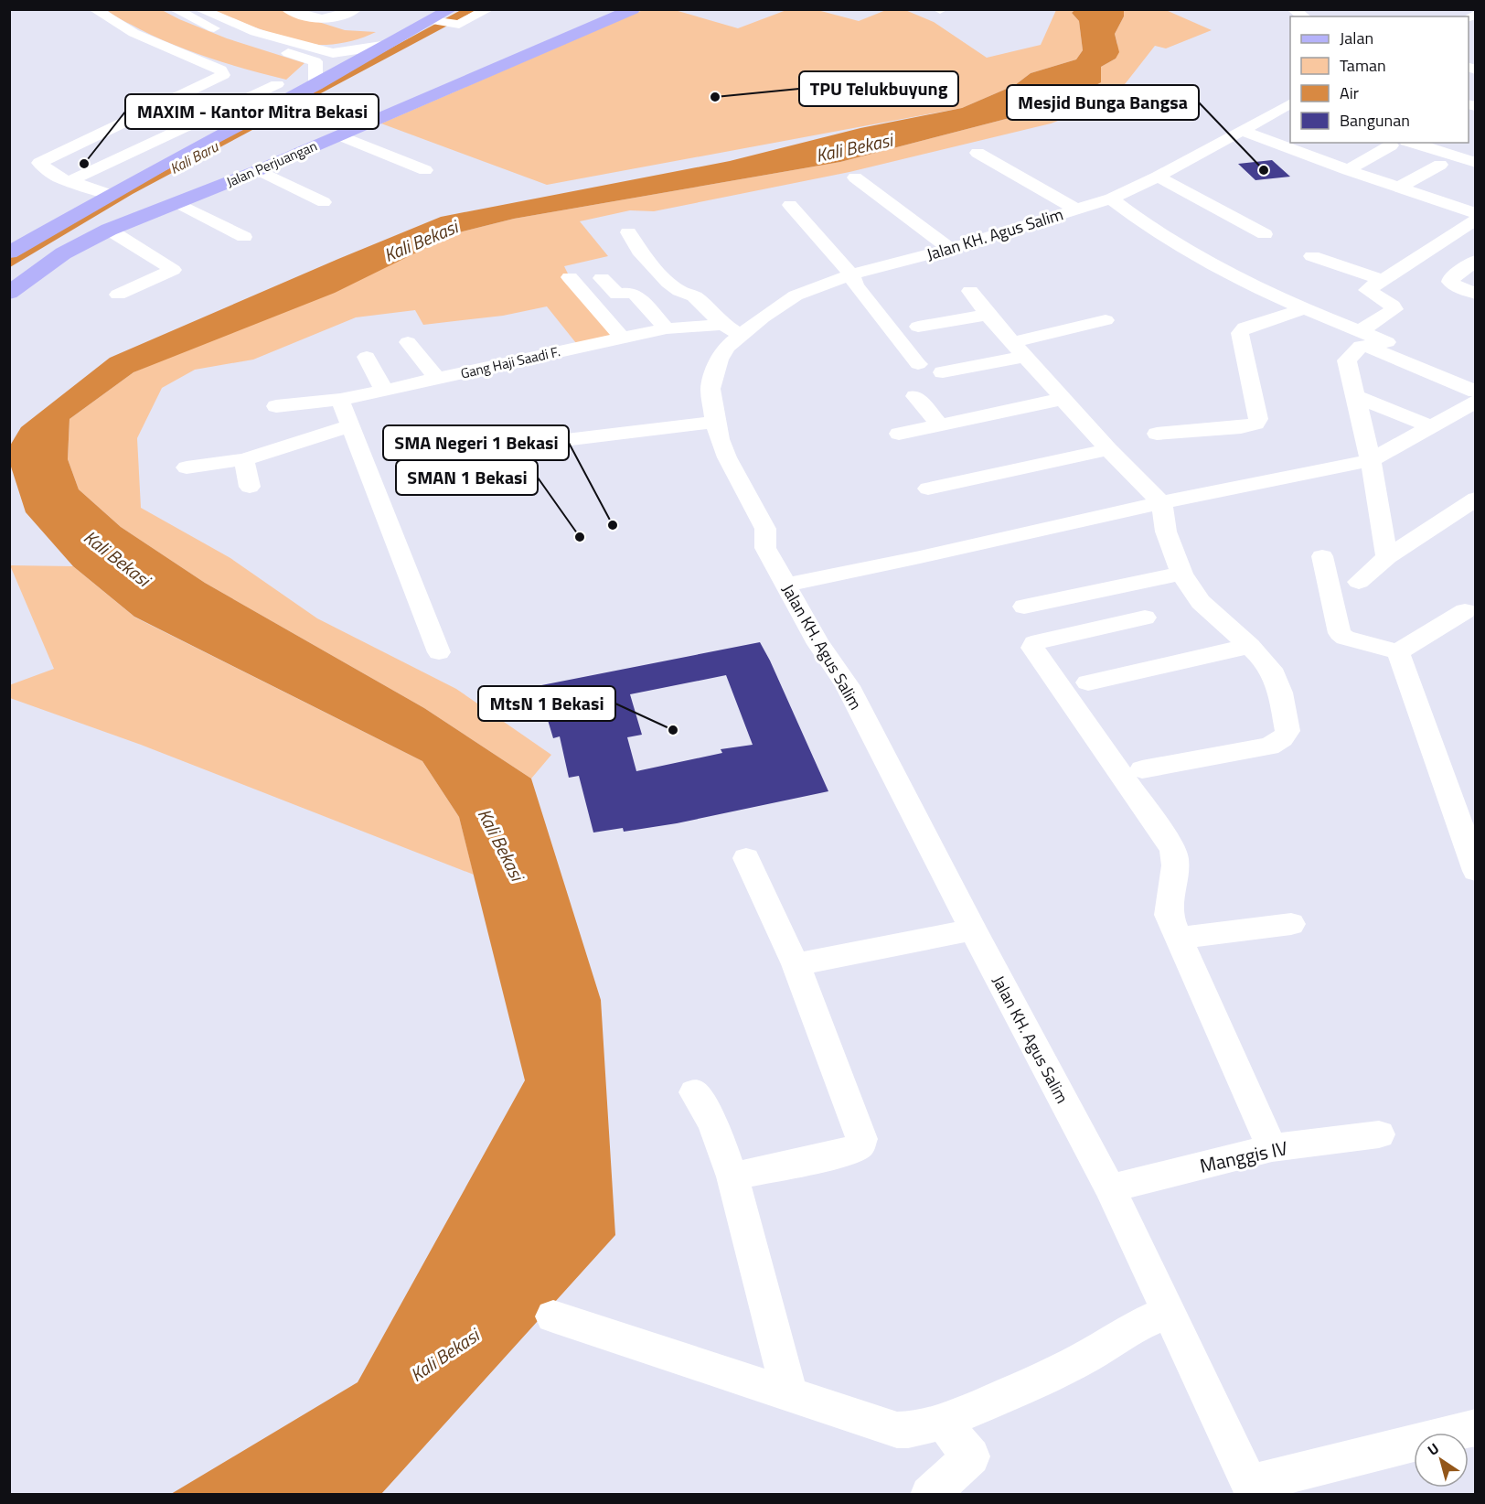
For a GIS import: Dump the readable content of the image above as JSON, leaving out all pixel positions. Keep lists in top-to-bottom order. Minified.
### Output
{"streets":{"main road":["Jalan Perjuangan"],"street":["Jalan KH. Agus Salim","Gang Haji Saadi F.","Manggis IV"]},"crossings":[["Jalan KH. Agus Salim","Gang Haji Saadi F."],["Jalan KH. Agus Salim","Manggis IV"]],"water":["Kali Bekasi","Kali Baru"],"places":["TPU Telukbuyung","MAXIM - Kantor Mitra Bekasi","Mesjid Bunga Bangsa","SMA Negeri 1 Bekasi","SMAN 1 Bekasi","MtsN 1 Bekasi"],"legend":["Jalan","Taman","Air","Bangunan"],"north":"top left"}
